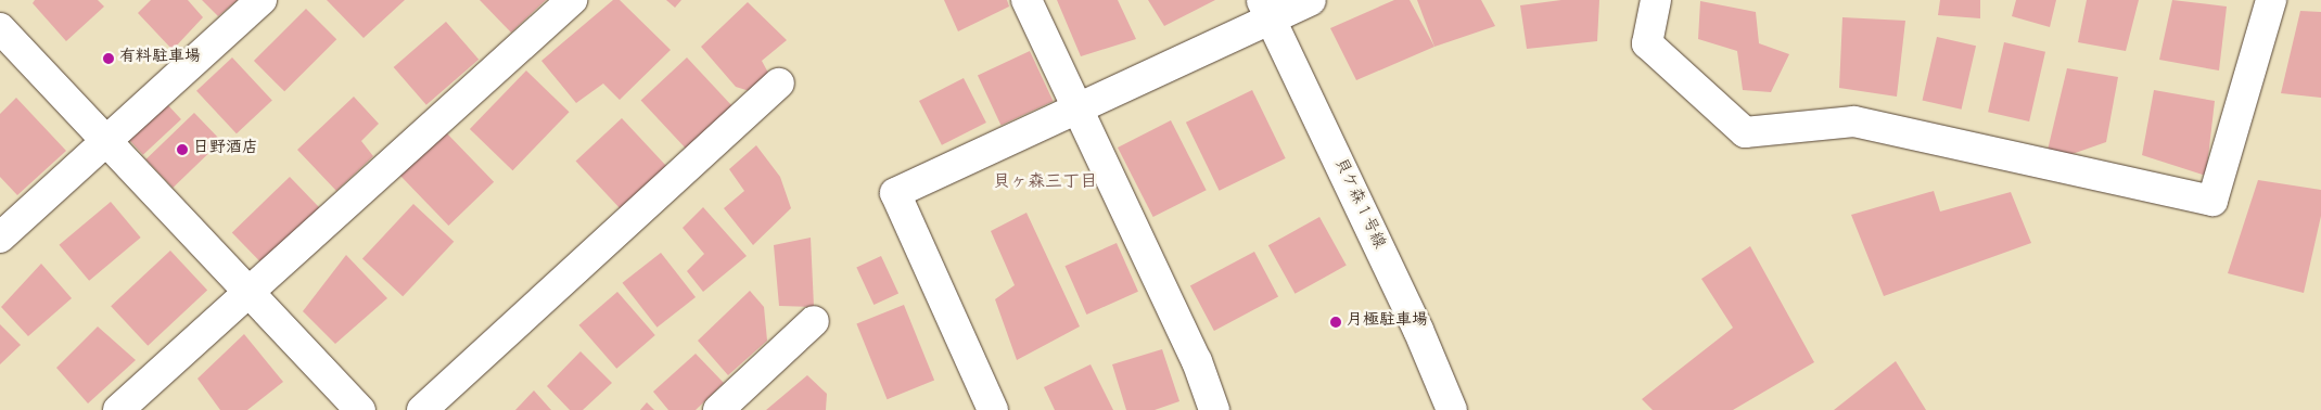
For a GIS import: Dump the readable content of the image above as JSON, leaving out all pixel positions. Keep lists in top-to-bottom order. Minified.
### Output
{"streets":{"street":["貝ケ森１号線"]},"districts":["貝ヶ森三丁目"],"places":["有料駐車場","日野酒店","月極駐車場"]}
